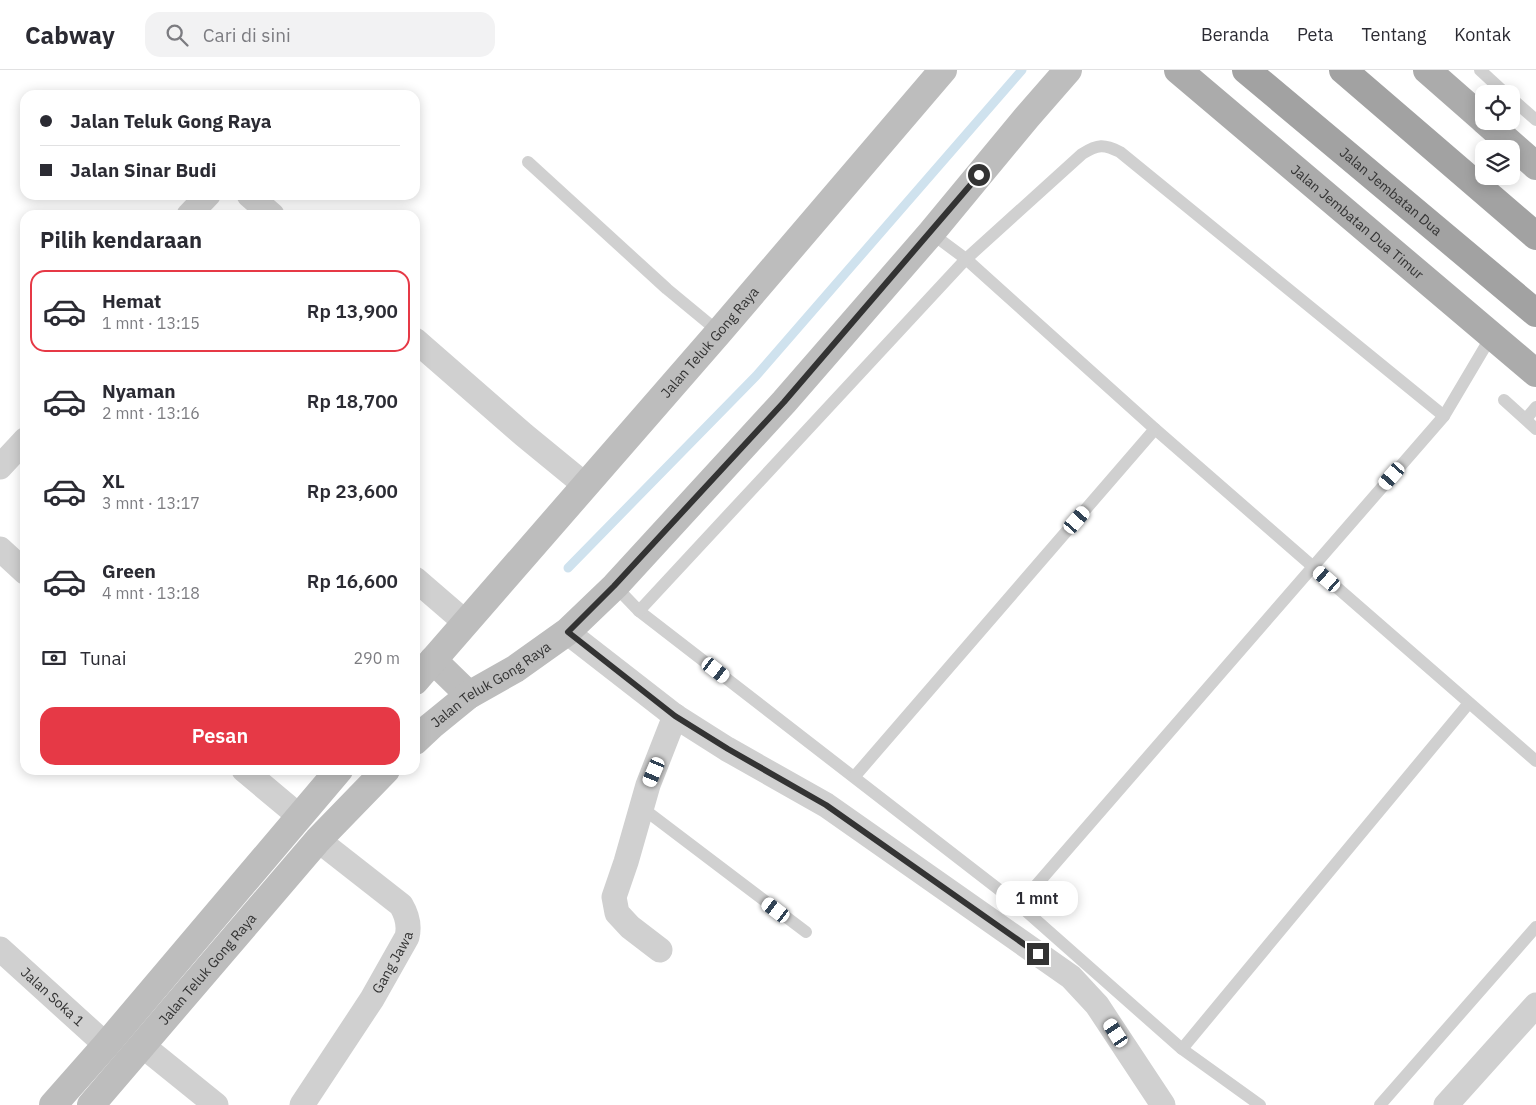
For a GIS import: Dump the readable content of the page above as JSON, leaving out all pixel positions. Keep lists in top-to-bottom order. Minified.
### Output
{"streets":{"highway":["Jalan Jembatan Dua"],"main road":["Jalan Jembatan Dua Timur","Jalan Teluk Gong Raya"],"street":["Gang Jawa","Jalan Soka 1"]},"crossings":[["Jalan Teluk Gong Raya","Gang Jawa"],["Jalan Teluk Gong Raya","Jalan Soka 1"]],"page":{"header":"Cabway","search":"Cari di sini","nav":["Beranda","Peta","Tentang","Kontak"],"banner":["Jalan Teluk Gong Raya","Jalan Sinar Budi"],"heading":"Pilih kendaraan","list":[{"name":"Hemat","note":"1 mnt · 13:15","value":"Rp 13,900"},{"name":"Nyaman","note":"2 mnt · 13:16","value":"Rp 18,700"},{"name":"XL","note":"3 mnt · 13:17","value":"Rp 23,600"},{"name":"Green","note":"4 mnt · 13:18","value":"Rp 16,600"}],"pay":["Tunai","290 m"],"buttons":"Pesan","bubble":"1 mnt"}}
